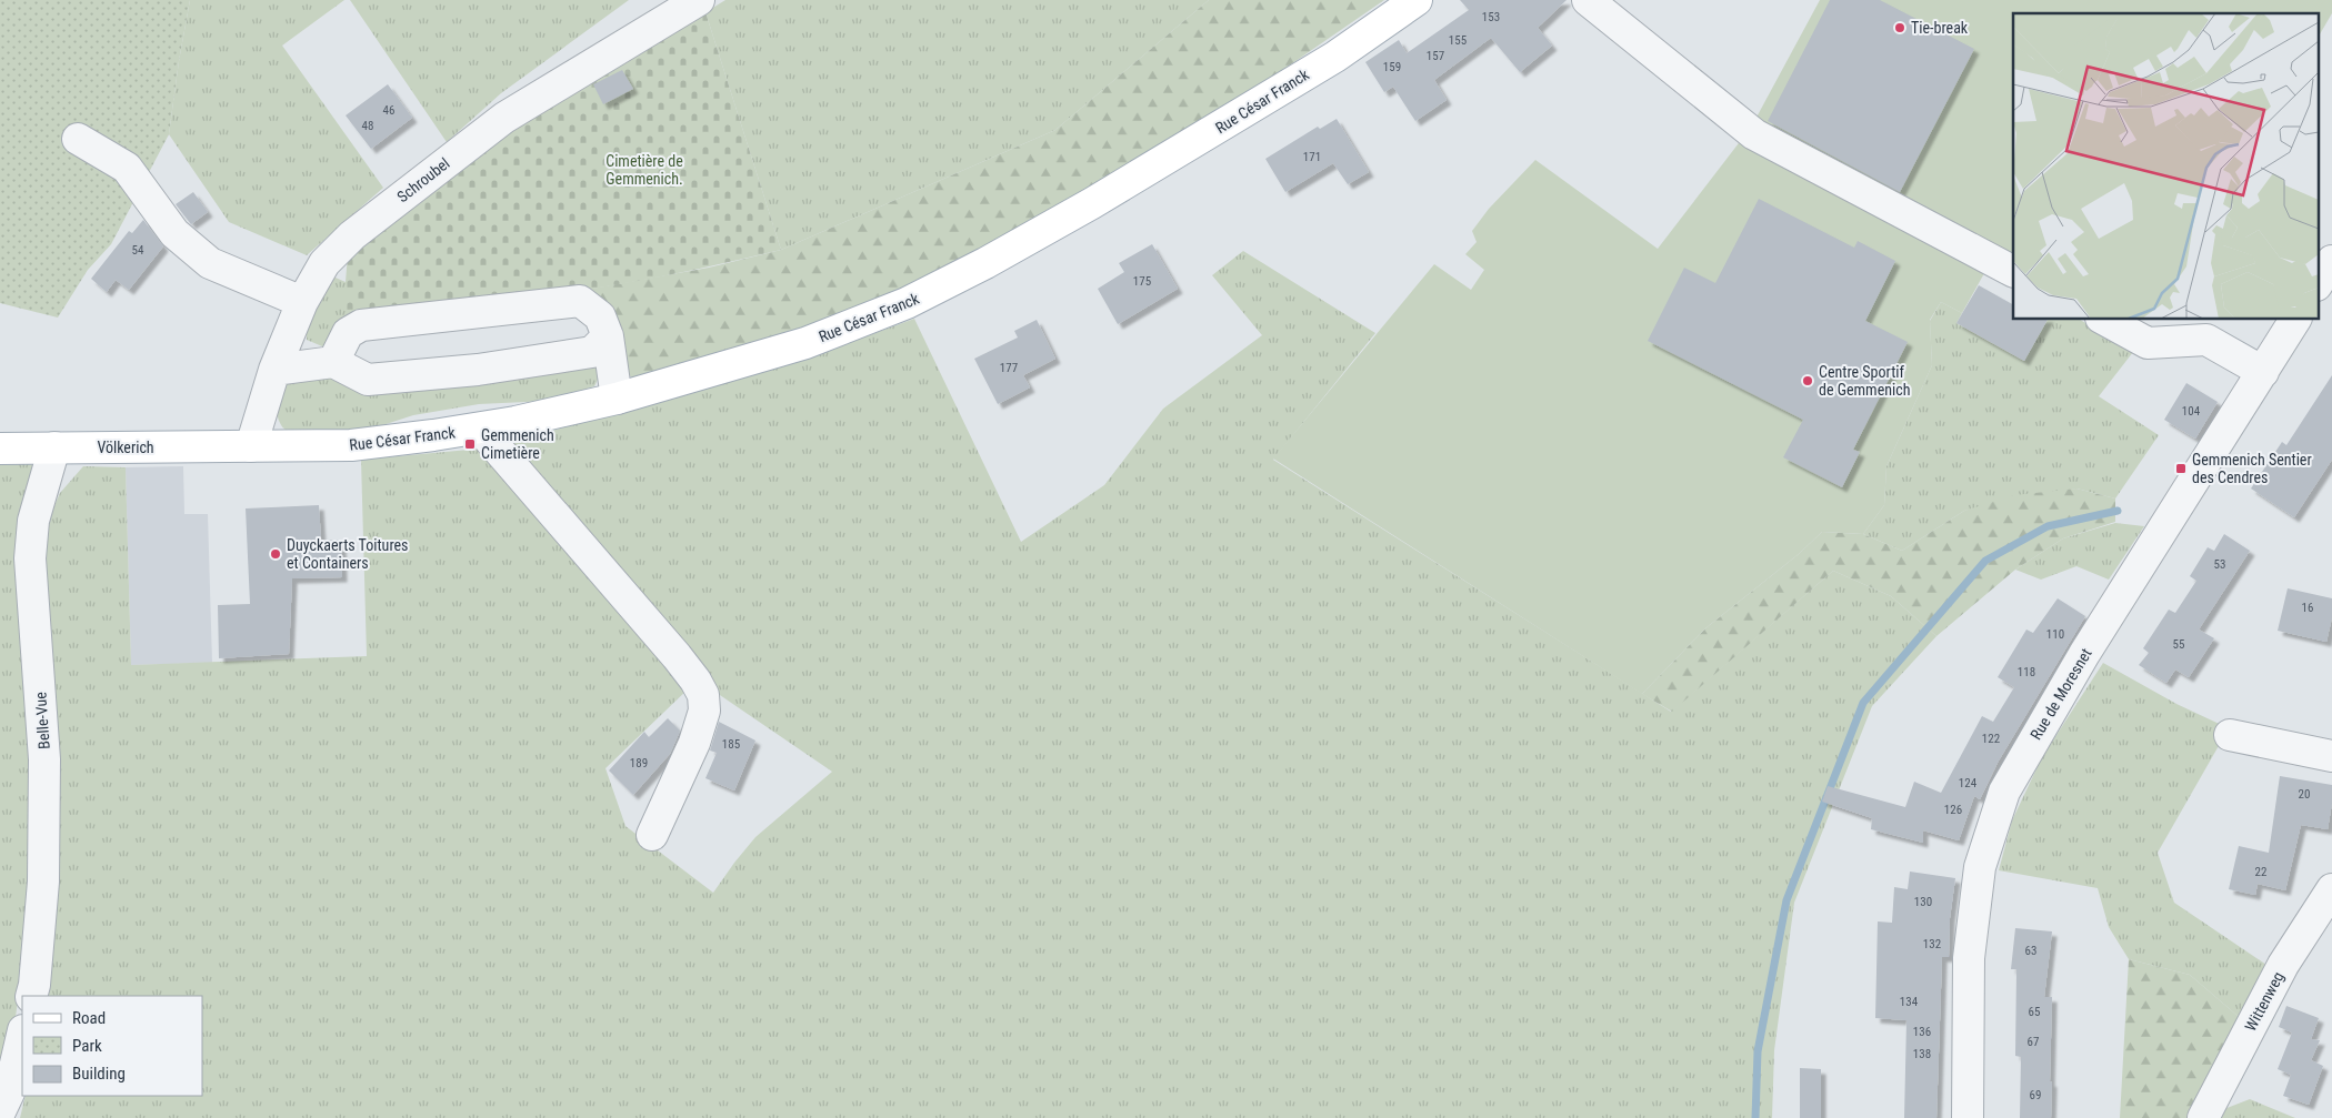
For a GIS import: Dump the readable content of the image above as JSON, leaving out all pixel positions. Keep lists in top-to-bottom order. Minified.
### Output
{"streets":{"main road":["Rue César Franck","Völkerich"],"street":["Schroubel","Rue de Moresnet","Belle-Vue","Wittenweg"]},"crossings":[["Rue César Franck","Schroubel"],["Rue César Franck","Völkerich"],["Schroubel","Völkerich"],["Völkerich","Belle-Vue"]],"parks":["Cimetière de Gemmenich."],"places":{"other":["Tie-break","Centre Sportif de Gemmenich","Duyckaerts Toitures et Containers"],"transit":["Gemmenich Cimetière","Gemmenich Sentier des Cendres"]},"house_numbers":["153","155","157","159","46","48","171","54","175","177","104","53","16","110","55","118","122","185","189","124","20","126","22","130","132","63","134","65","136","67","138","69"],"legend":["Road","Park","Building"]}
